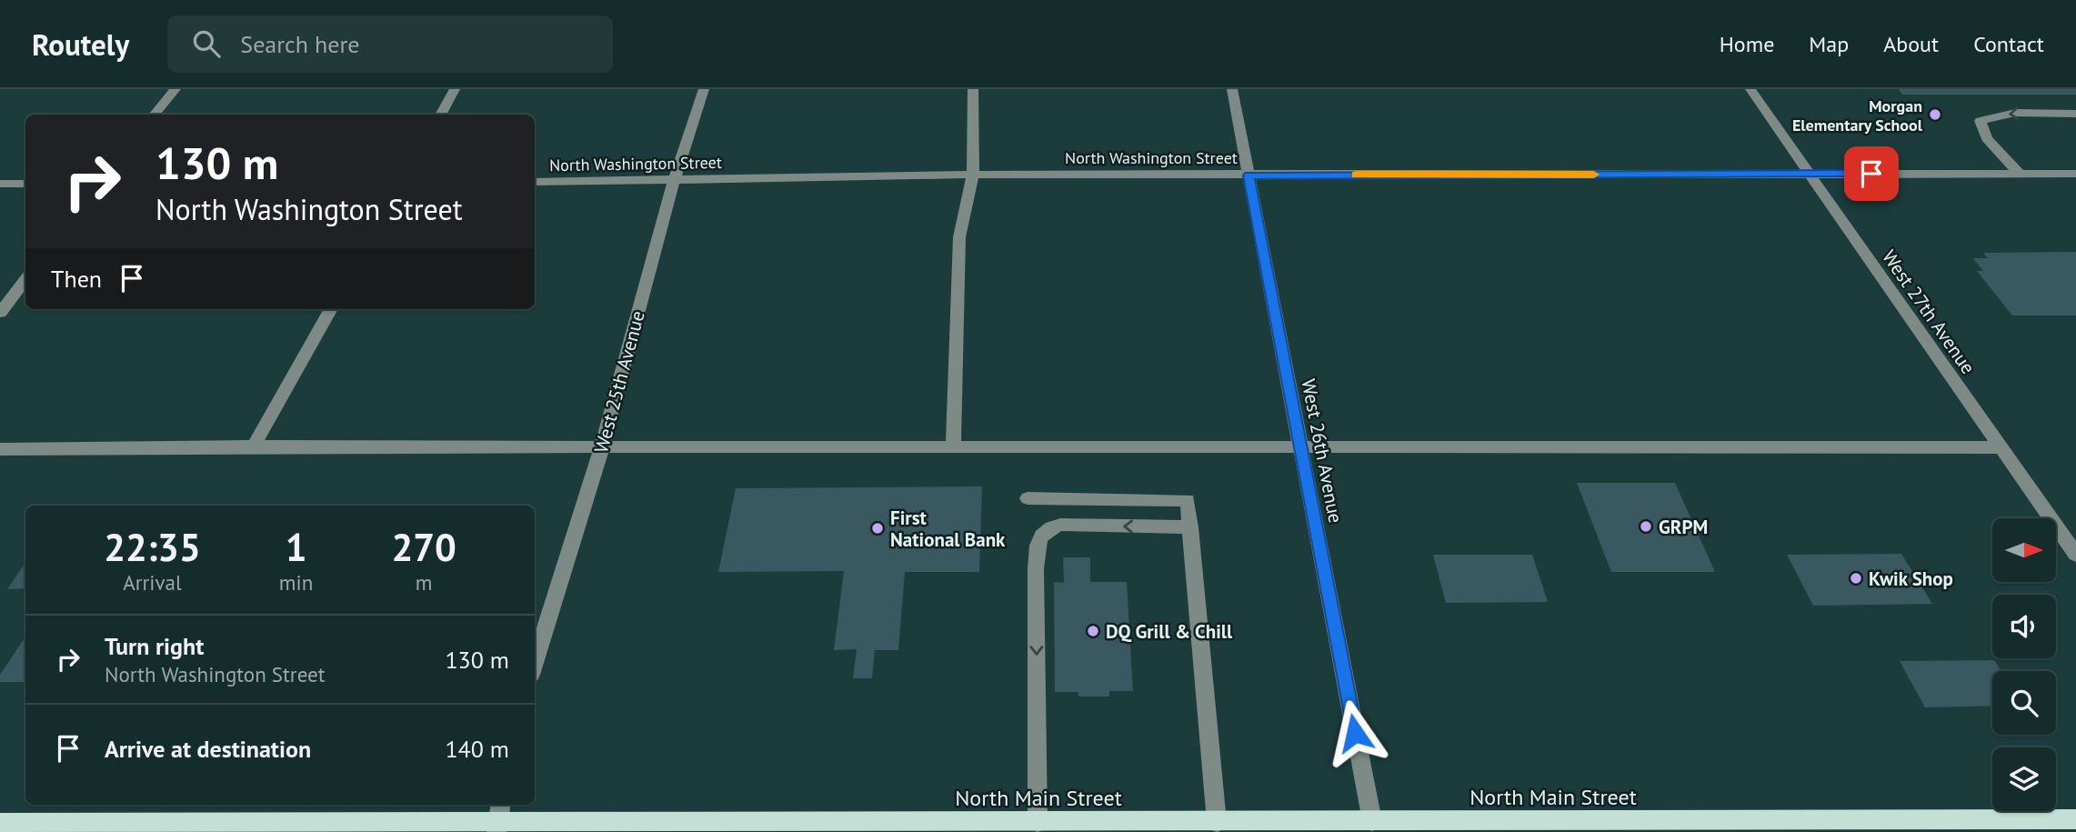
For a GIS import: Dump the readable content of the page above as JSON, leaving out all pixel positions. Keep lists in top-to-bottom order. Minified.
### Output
{"streets":{"main road":["North Main Street"],"street":["North Washington Street","West 27th Avenue","West 25th Avenue","West 26th Avenue"]},"crossings":[["North Washington Street","West 27th Avenue"],["North Washington Street","West 25th Avenue"],["North Washington Street","West 26th Avenue"],["West 26th Avenue","North Main Street"]],"places":["Morgan Elementary School","GRPM","First National Bank","Kwik Shop","DQ Grill & Chill"],"north":"right","page":{"header":"Routely","search":"Search here","nav":["Home","Map","About","Contact"],"turn":["130 m","North Washington Street"],"then":"Then","eta":["22:35","Arrival","1","min","270","m"],"list":[{"name":"Turn right","note":"North Washington Street","value":"130 m"},{"name":"Arrive at destination","value":"140 m"}]}}
